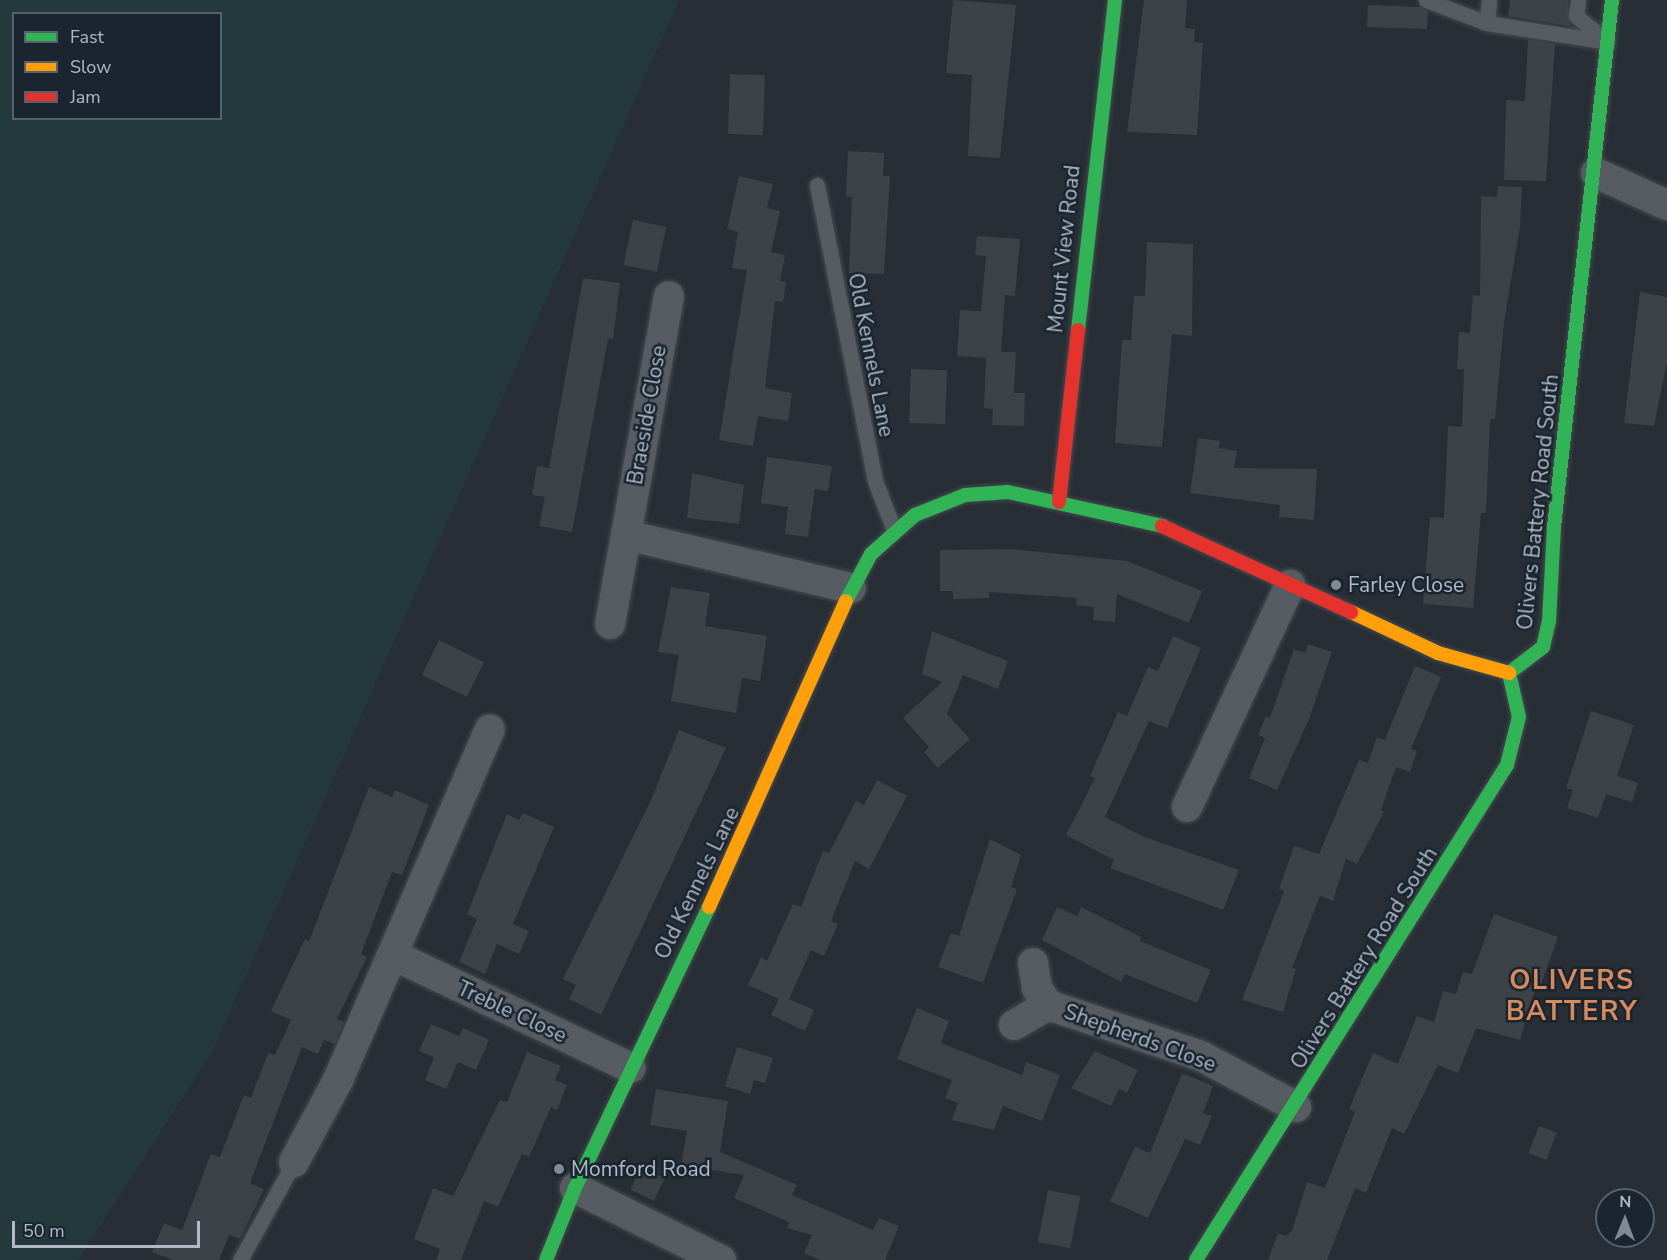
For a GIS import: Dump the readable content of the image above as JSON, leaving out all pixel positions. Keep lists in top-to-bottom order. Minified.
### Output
{"streets":{"street":["Mount View Road","Old Kennels Lane","Braeside Close","Olivers Battery Road South","Treble Close","Shepherds Close"]},"crossings":[["Mount View Road","Old Kennels Lane"],["Old Kennels Lane","Olivers Battery Road South"],["Old Kennels Lane","Treble Close"],["Olivers Battery Road South","Shepherds Close"]],"districts":["OLIVERS BATTERY"],"places":["Farley Close","Momford Road"],"legend":["Fast","Slow","Jam"],"scale_bar":"50 m","north":"top"}
